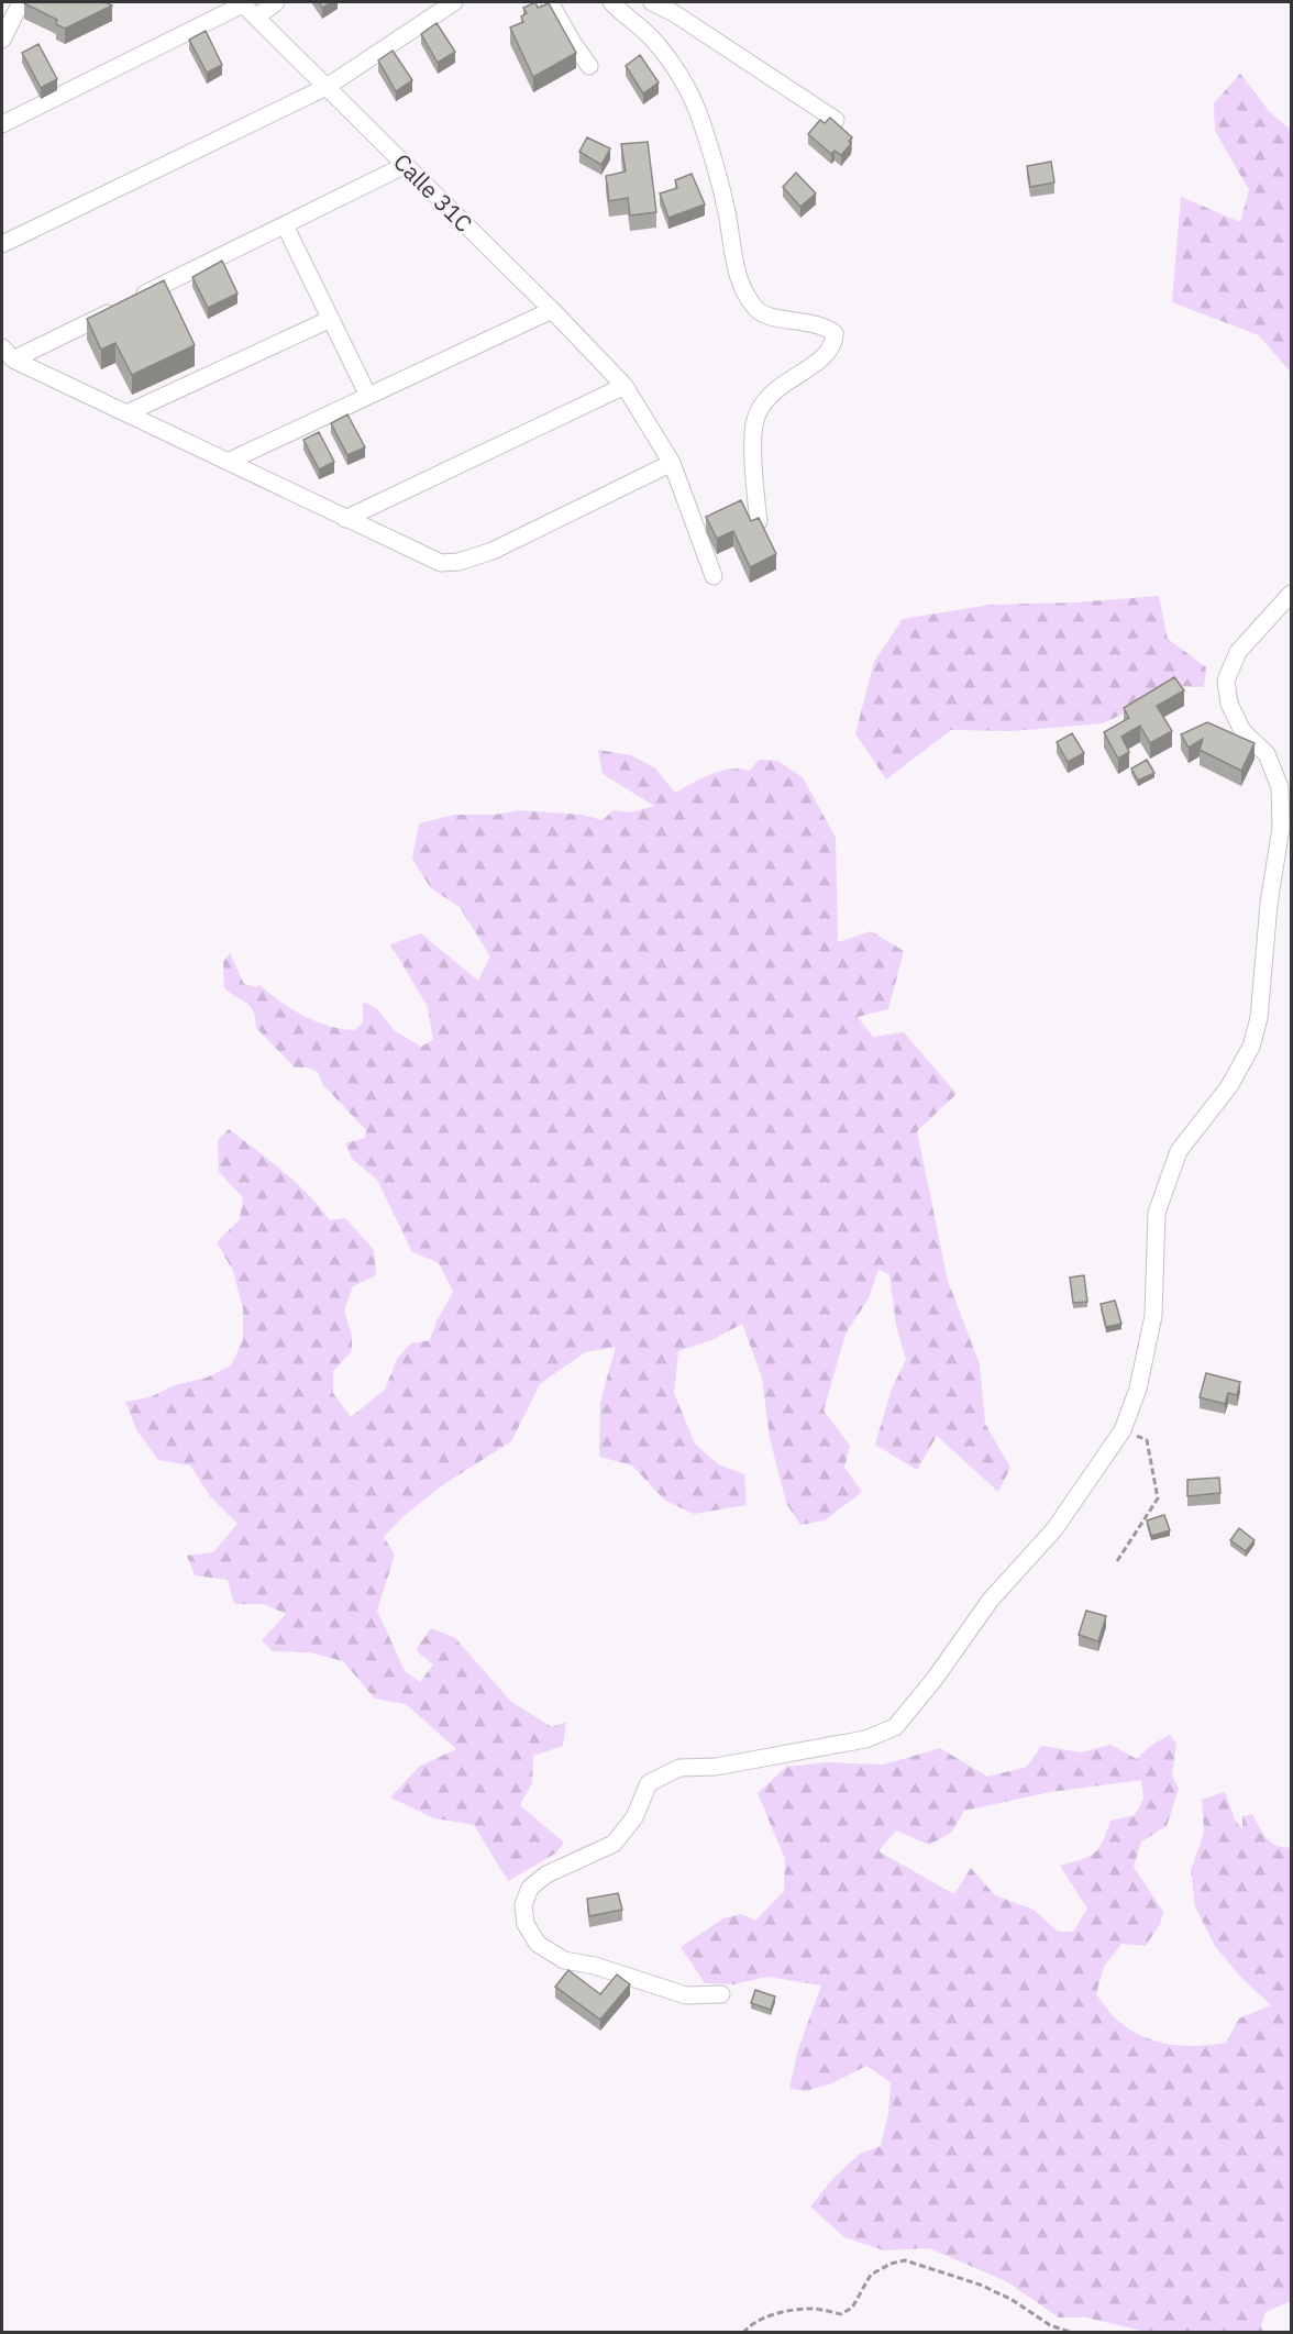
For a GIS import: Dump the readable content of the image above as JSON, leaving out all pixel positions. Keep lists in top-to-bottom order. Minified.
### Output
{"streets":{"street":["Calle 31C"]}}
